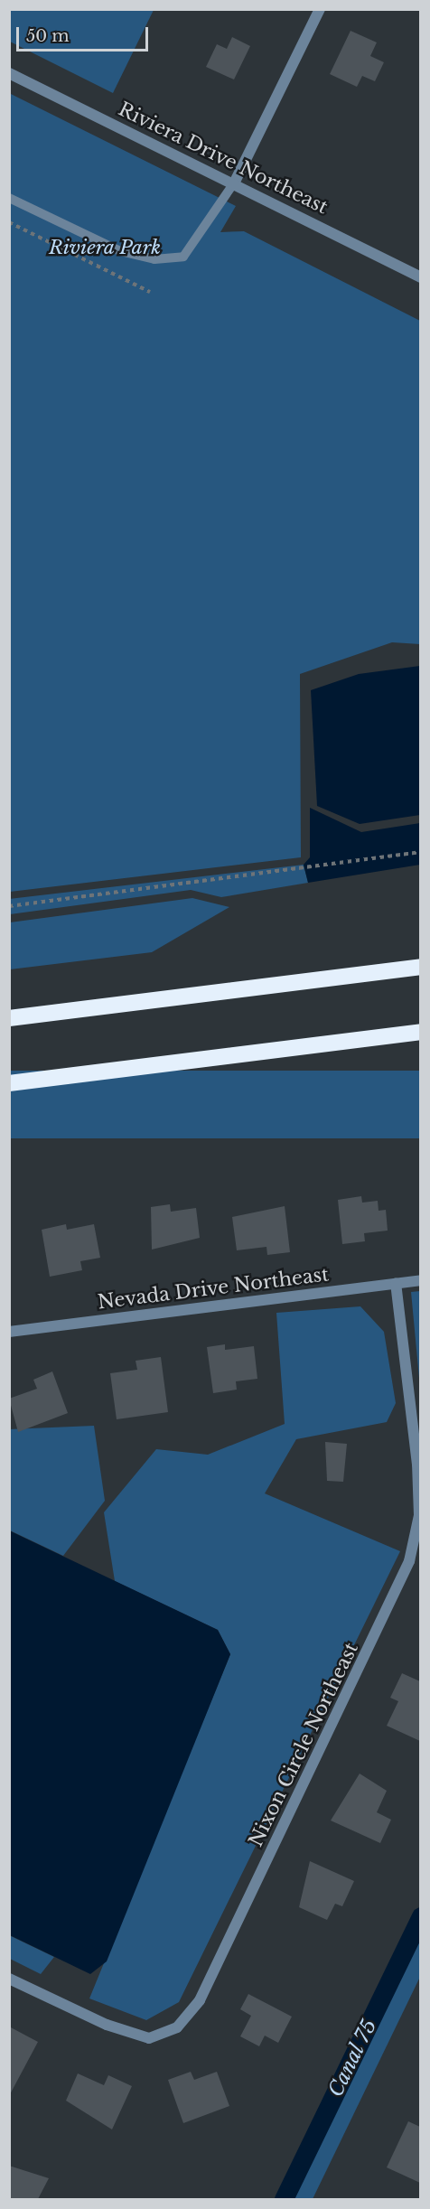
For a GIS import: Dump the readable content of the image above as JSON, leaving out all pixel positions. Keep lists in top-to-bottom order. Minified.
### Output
{"streets":{"street":["Riviera Drive Northeast","Nevada Drive Northeast","Nixon Circle Northeast"]},"crossings":[["Nevada Drive Northeast","Nixon Circle Northeast"]],"water":["Canal 75"],"parks":["Riviera Park"],"scale_bar":"50 m"}
